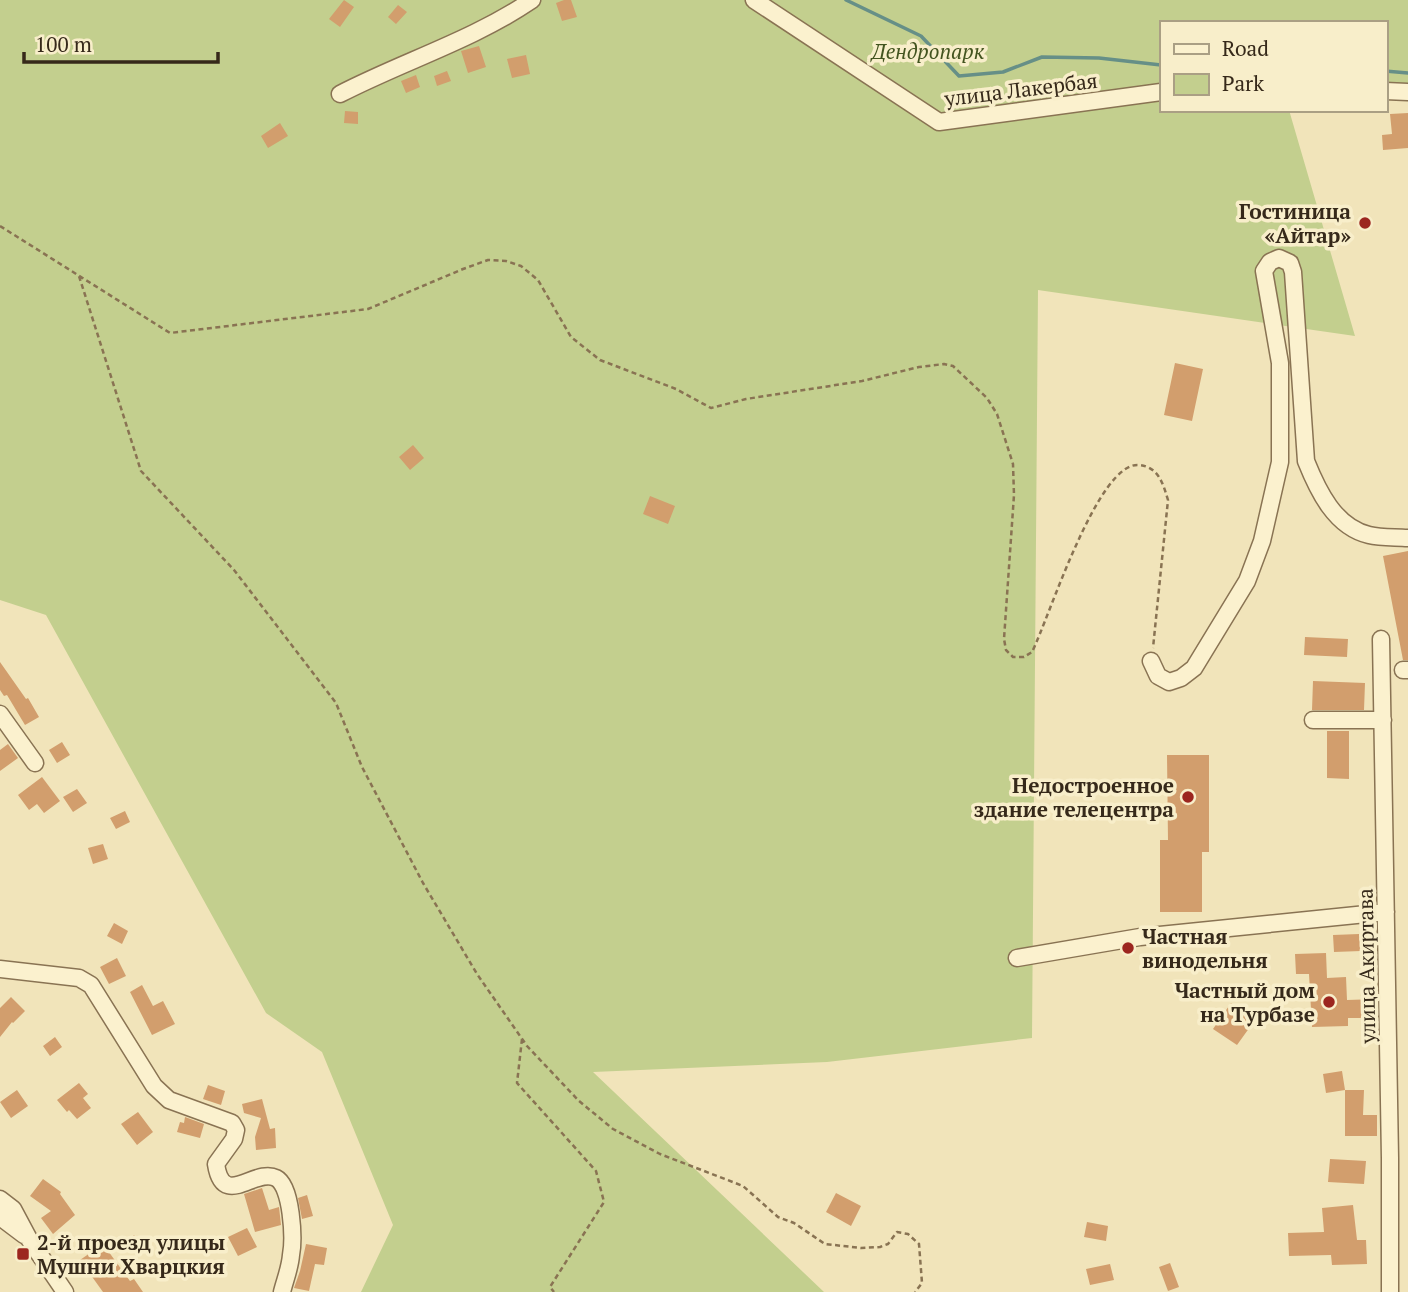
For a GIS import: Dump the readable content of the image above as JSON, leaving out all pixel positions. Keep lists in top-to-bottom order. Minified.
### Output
{"streets":{"street":["улица Лакербая","улица Акиртава"]},"parks":["Дендропарк"],"places":{"other":["Гостиница «Айтар»","Недостроенное здание телецентра","Частная винодельня","Частный дом на Турбазе"],"transit":["2-й проезд улицы Мушни Хварцкия"]},"legend":["Road","Park"],"scale_bar":"100 m"}
